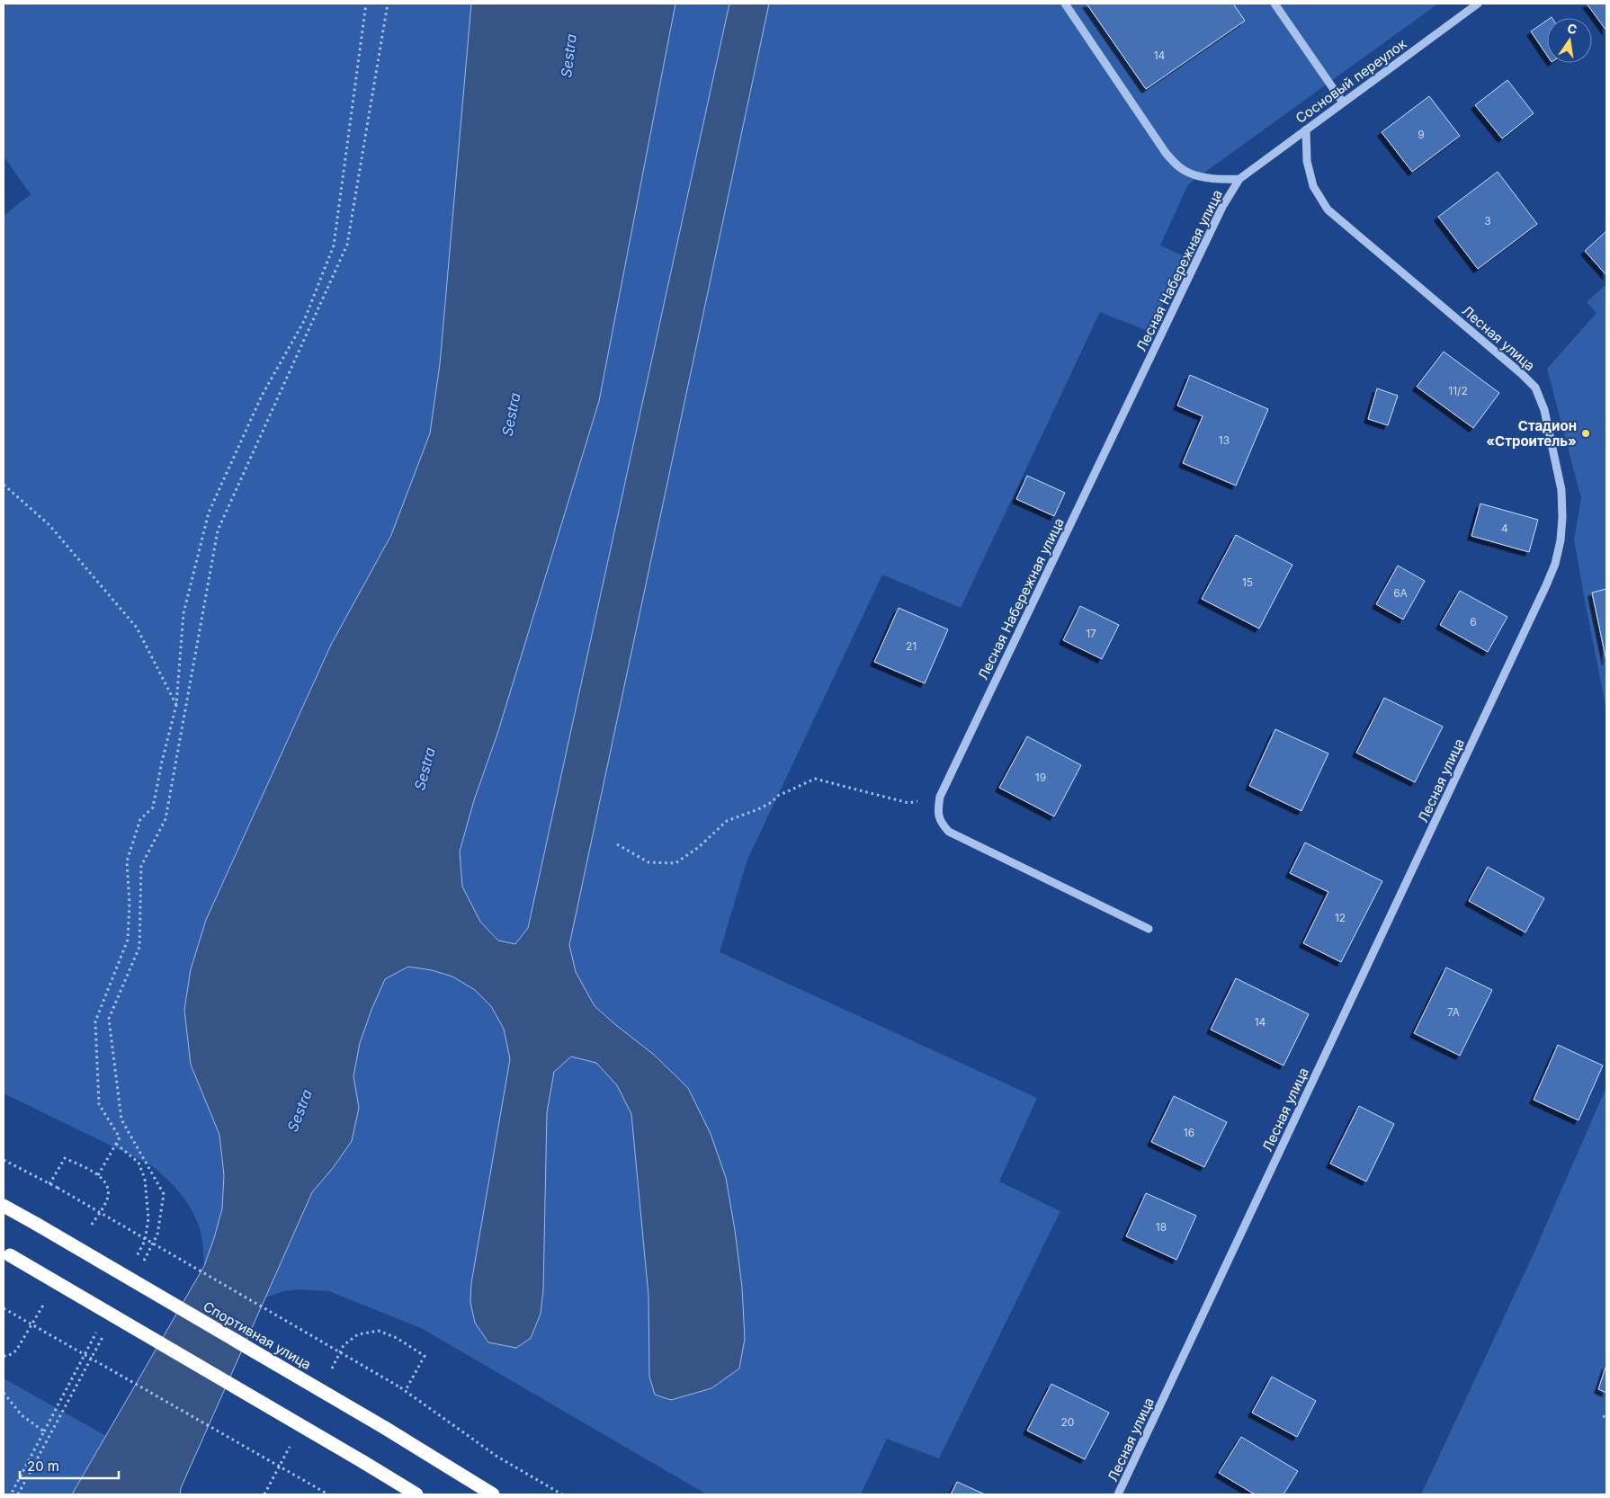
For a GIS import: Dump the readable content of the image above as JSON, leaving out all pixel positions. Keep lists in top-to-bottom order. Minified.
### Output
{"streets":{"highway":["Спортивная улица"],"street":["Сосновый переулок","Лесная Набережная улица","Лесная улица"]},"crossings":[["Сосновый переулок","Лесная Набережная улица"],["Сосновый переулок","Лесная улица"]],"water":["Sestra"],"places":["Стадион «Строитель»"],"house_numbers":["14","9","3","11/2","13","4","15","6А","6","17","21","19","12","7А","14","16","18","20"],"scale_bar":"20 m","north":"top"}
